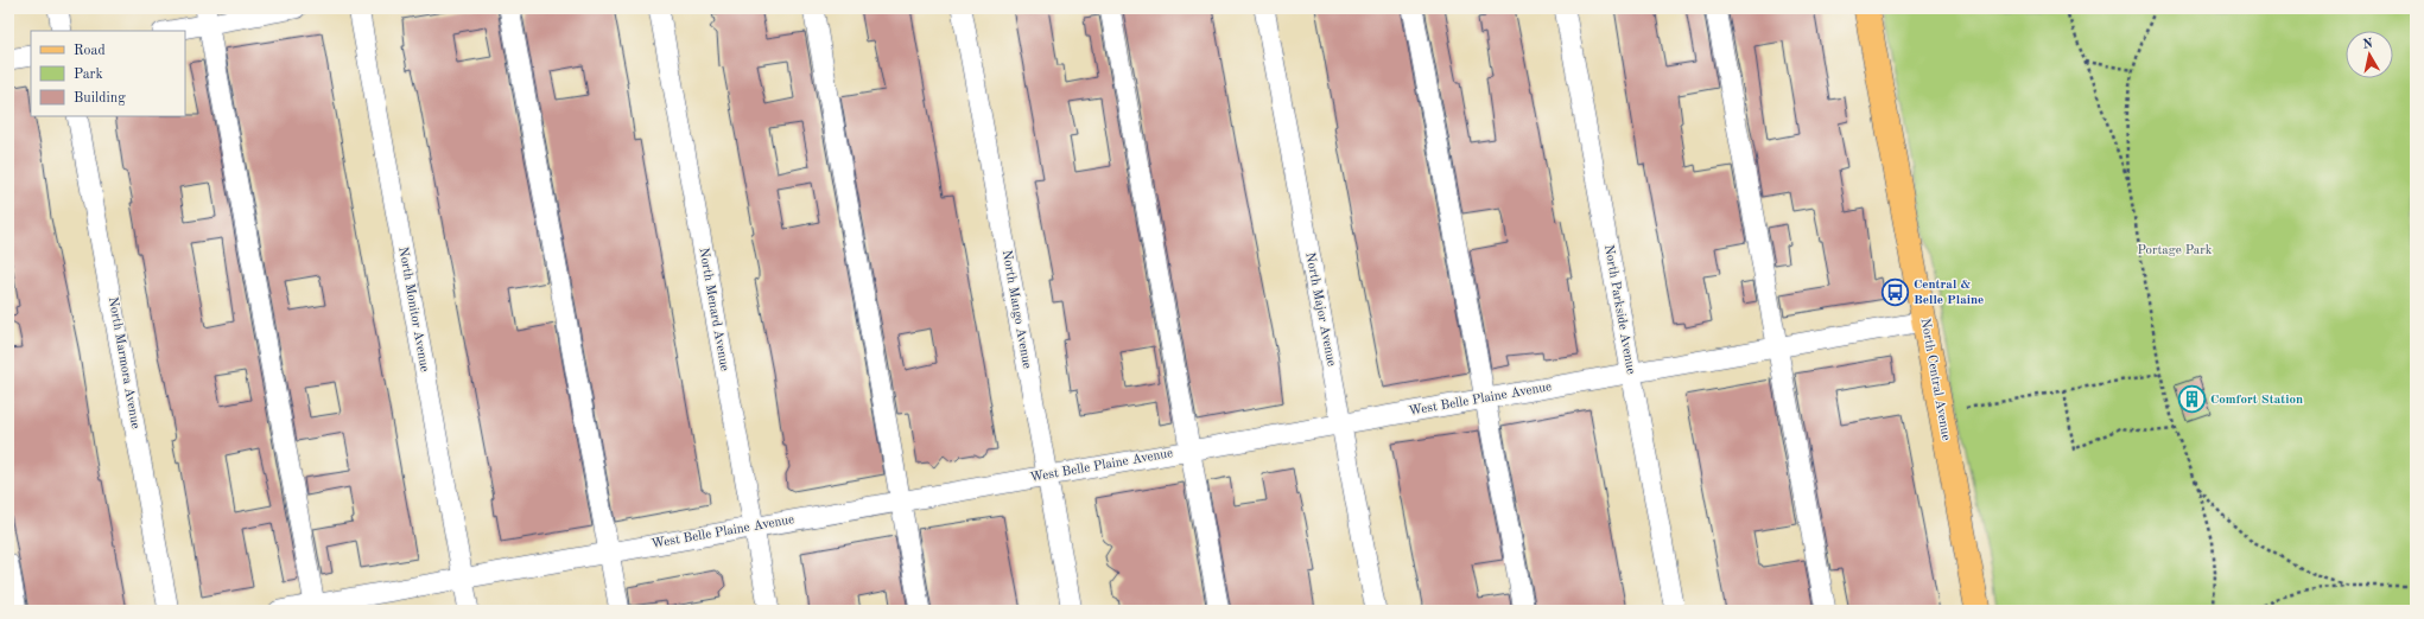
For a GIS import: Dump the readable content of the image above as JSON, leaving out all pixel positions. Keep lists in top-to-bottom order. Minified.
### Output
{"streets":{"main road":["North Central Avenue"],"street":["North Monitor Avenue","North Menard Avenue","North Mango Avenue","North Major Avenue","North Parkside Avenue","North Marmora Avenue","West Belle Plaine Avenue"]},"crossings":[["North Monitor Avenue","West Belle Plaine Avenue"],["North Menard Avenue","West Belle Plaine Avenue"],["North Mango Avenue","West Belle Plaine Avenue"],["North Major Avenue","West Belle Plaine Avenue"],["North Parkside Avenue","West Belle Plaine Avenue"],["North Central Avenue","West Belle Plaine Avenue"]],"parks":["Portage Park"],"places":{"bus stop":["Central & Belle Plaine"],"building":["Comfort Station"]},"legend":["Road","Park","Building"],"north":"top"}
